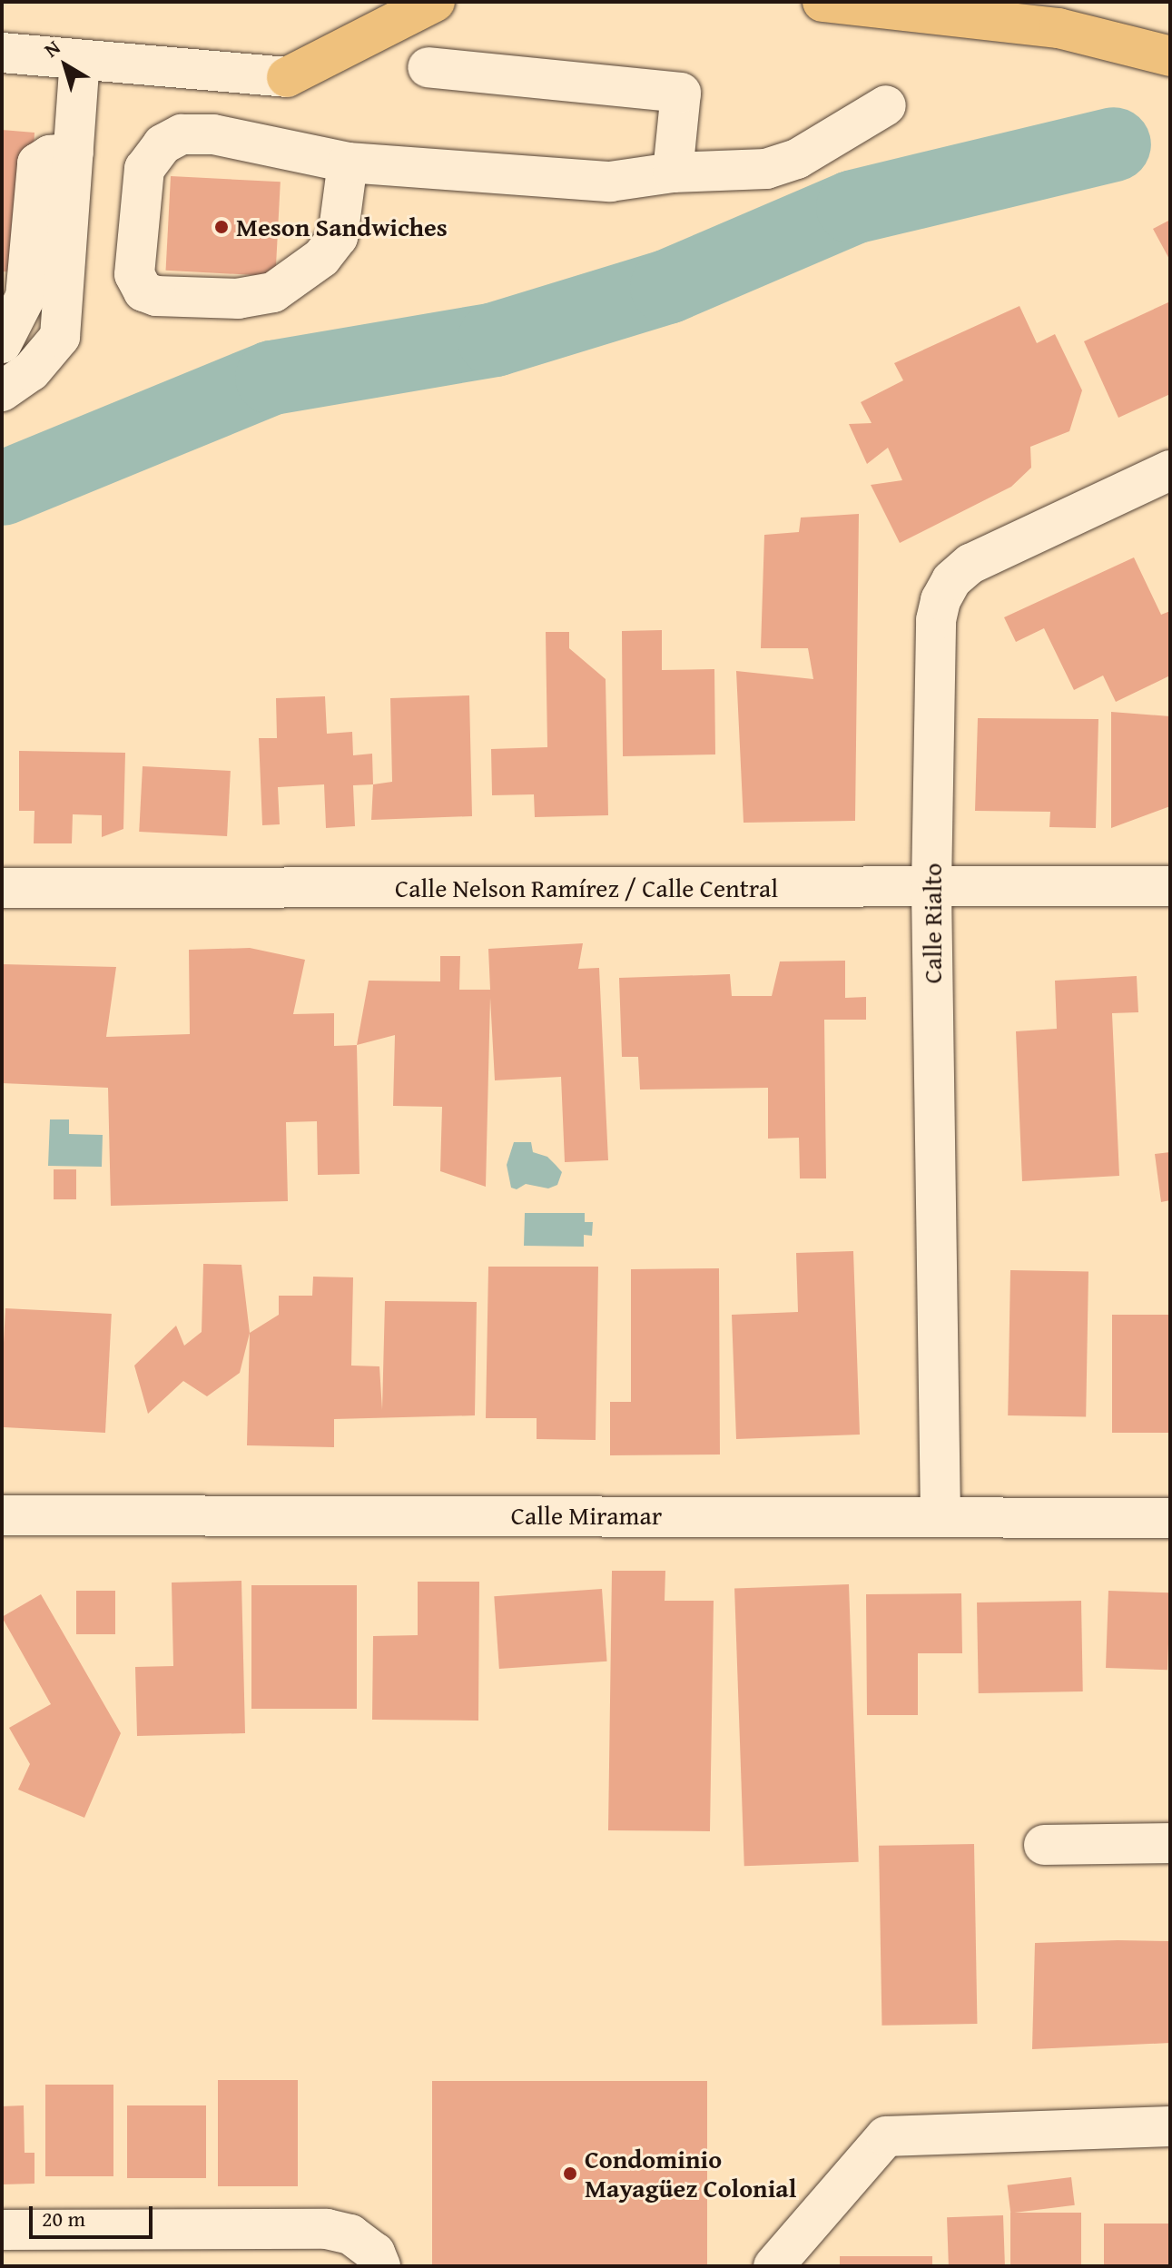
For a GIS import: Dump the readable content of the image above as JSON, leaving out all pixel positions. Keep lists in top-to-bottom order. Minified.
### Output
{"streets":{"street":["Calle Nelson Ramírez / Calle Central","Calle Rialto","Calle Miramar"]},"crossings":[["Calle Nelson Ramírez / Calle Central","Calle Rialto"],["Calle Rialto","Calle Miramar"]],"places":["Meson Sandwiches","Condominio Mayagüez Colonial"],"scale_bar":"20 m","north":"top left"}
